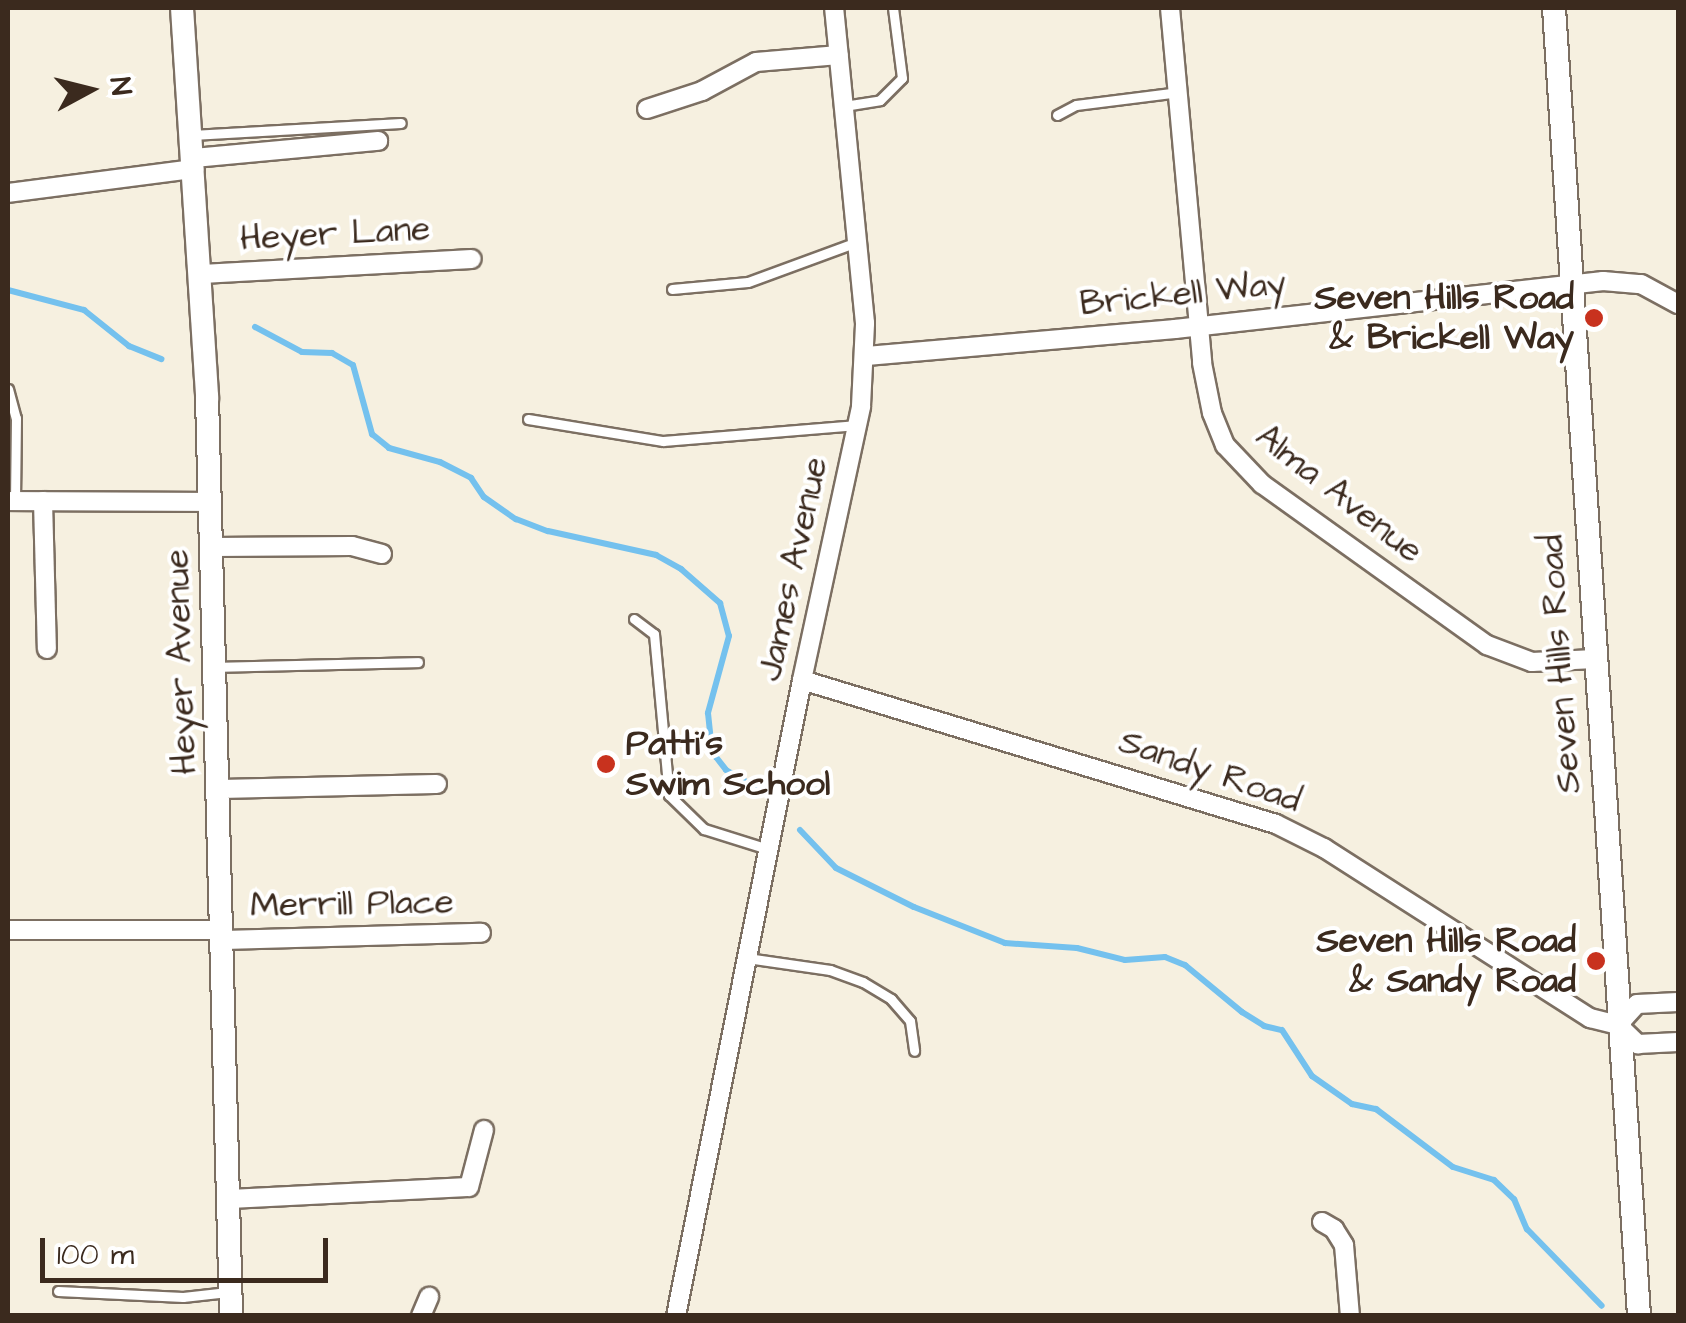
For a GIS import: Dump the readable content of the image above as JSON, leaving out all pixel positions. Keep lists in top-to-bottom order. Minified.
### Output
{"streets":{"street":["Heyer Lane","Brickell Way","Alma Avenue","James Avenue","Heyer Avenue","Seven Hills Road","Sandy Road","Merrill Place"]},"crossings":[["Heyer Lane","Heyer Avenue"],["Brickell Way","Alma Avenue"],["Brickell Way","James Avenue"],["Brickell Way","Seven Hills Road"],["Alma Avenue","Seven Hills Road"],["James Avenue","Sandy Road"],["Heyer Avenue","Merrill Place"],["Seven Hills Road","Sandy Road"]],"places":["Seven Hills Road & Brickell Way","Patti's Swim School","Seven Hills Road & Sandy Road"],"scale_bar":"100 m","north":"right"}
